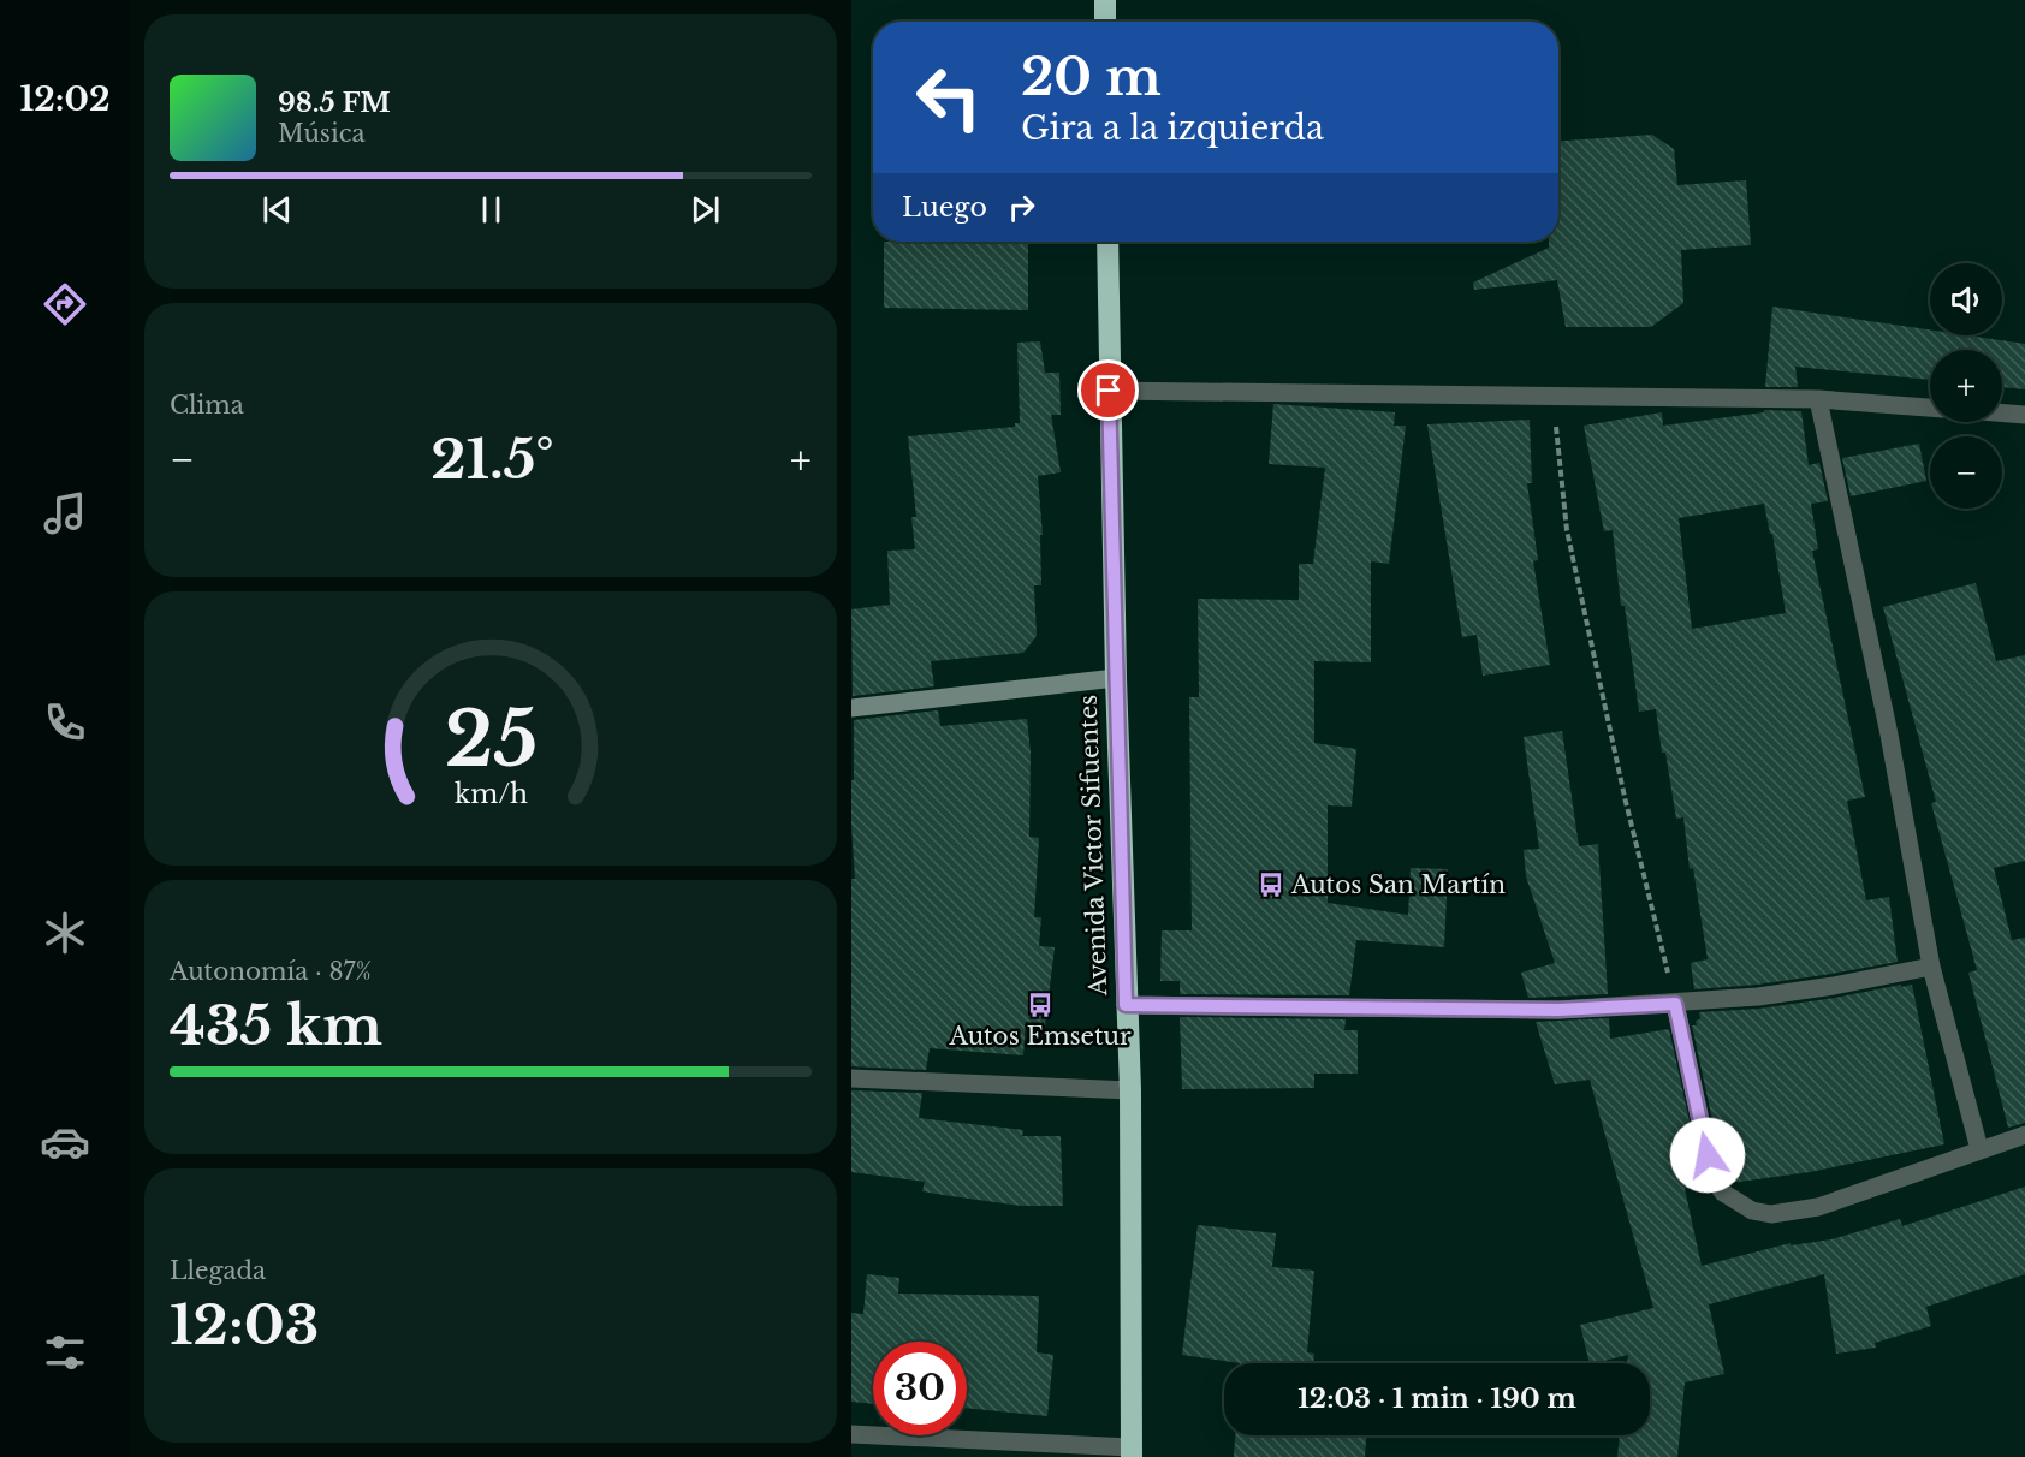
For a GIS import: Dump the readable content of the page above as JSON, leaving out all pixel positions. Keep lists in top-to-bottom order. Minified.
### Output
{"streets":{"highway":["Avenida Victor Sifuentes"]},"places":{"bus stop":["Autos San Martín","Autos Emsetur"]},"page":{"tabs":"12:02","turn":["20 m","Gira a la izquierda"],"song":["98.5 FM","Música"],"then":"Luego","map_buttons":["+","−"],"tile":["Clima",["Autonomía · 87%","435 km"],["Llegada","12:03"]],"heat":["−","21.5°","+"],"limit":"30","trip":"12:03 · 1 min · 190 m","gauge":["25","km/h"]}}
